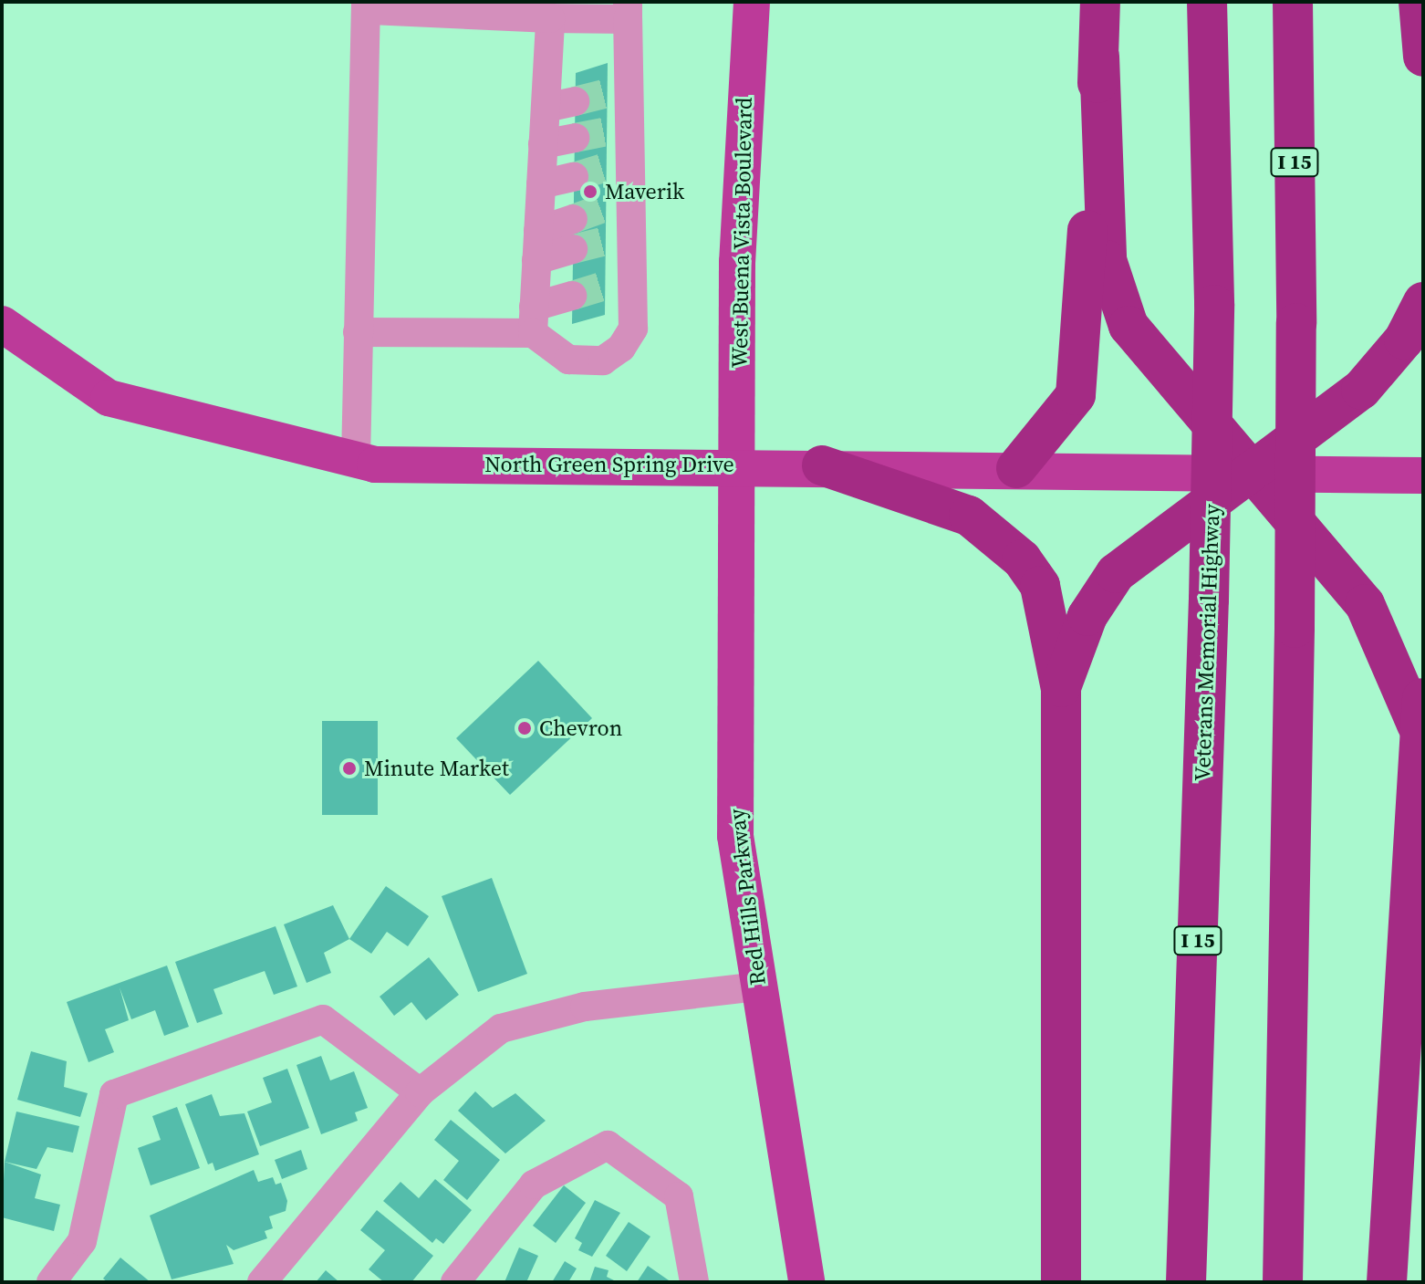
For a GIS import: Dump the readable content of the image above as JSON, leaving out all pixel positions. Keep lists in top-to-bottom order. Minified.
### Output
{"streets":{"highway":["I 15","Veterans Memorial Highway"],"main road":["West Buena Vista Boulevard","North Green Spring Drive","Red Hills Parkway"]},"crossings":[["West Buena Vista Boulevard","North Green Spring Drive"],["West Buena Vista Boulevard","Red Hills Parkway"],["North Green Spring Drive","Red Hills Parkway"]],"places":["Maverik","Chevron","Minute Market"]}
